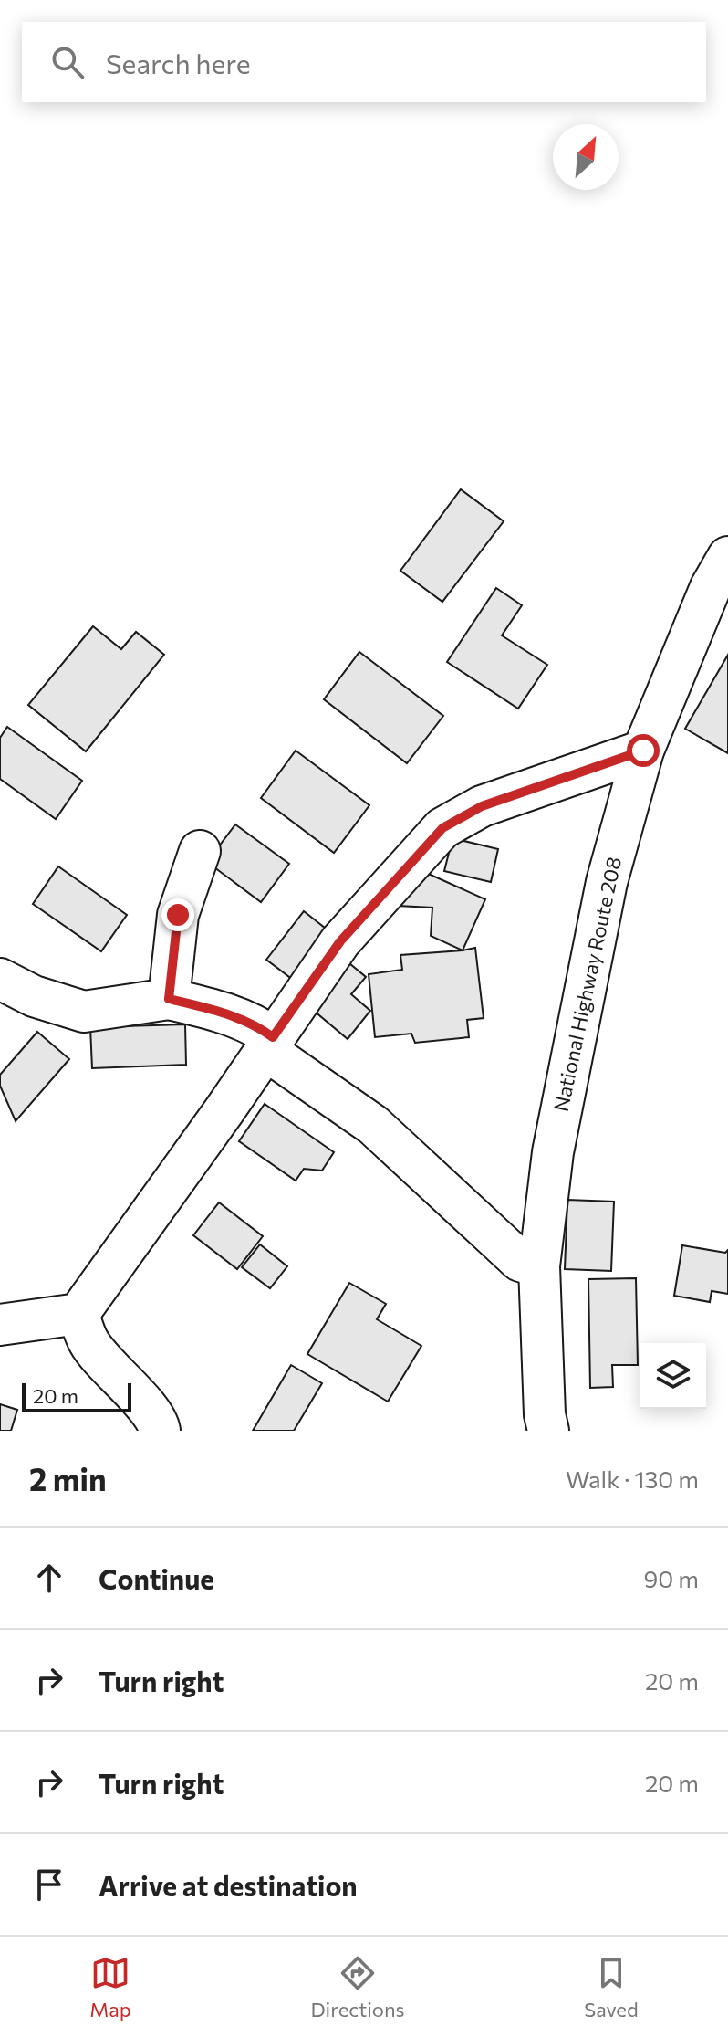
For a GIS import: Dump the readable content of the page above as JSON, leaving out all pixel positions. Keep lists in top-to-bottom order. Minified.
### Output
{"streets":{"main road":["National Highway Route 208"]},"scale_bar":"20 m","north":"top right","page":{"search":"Search here","scale":"20 m","heading":["2 min","Walk · 130 m"],"list":[["Continue","90 m"],["Turn right","20 m"],["Turn right","20 m"],"Arrive at destination"],"nav":["Map","Directions","Saved"]}}
